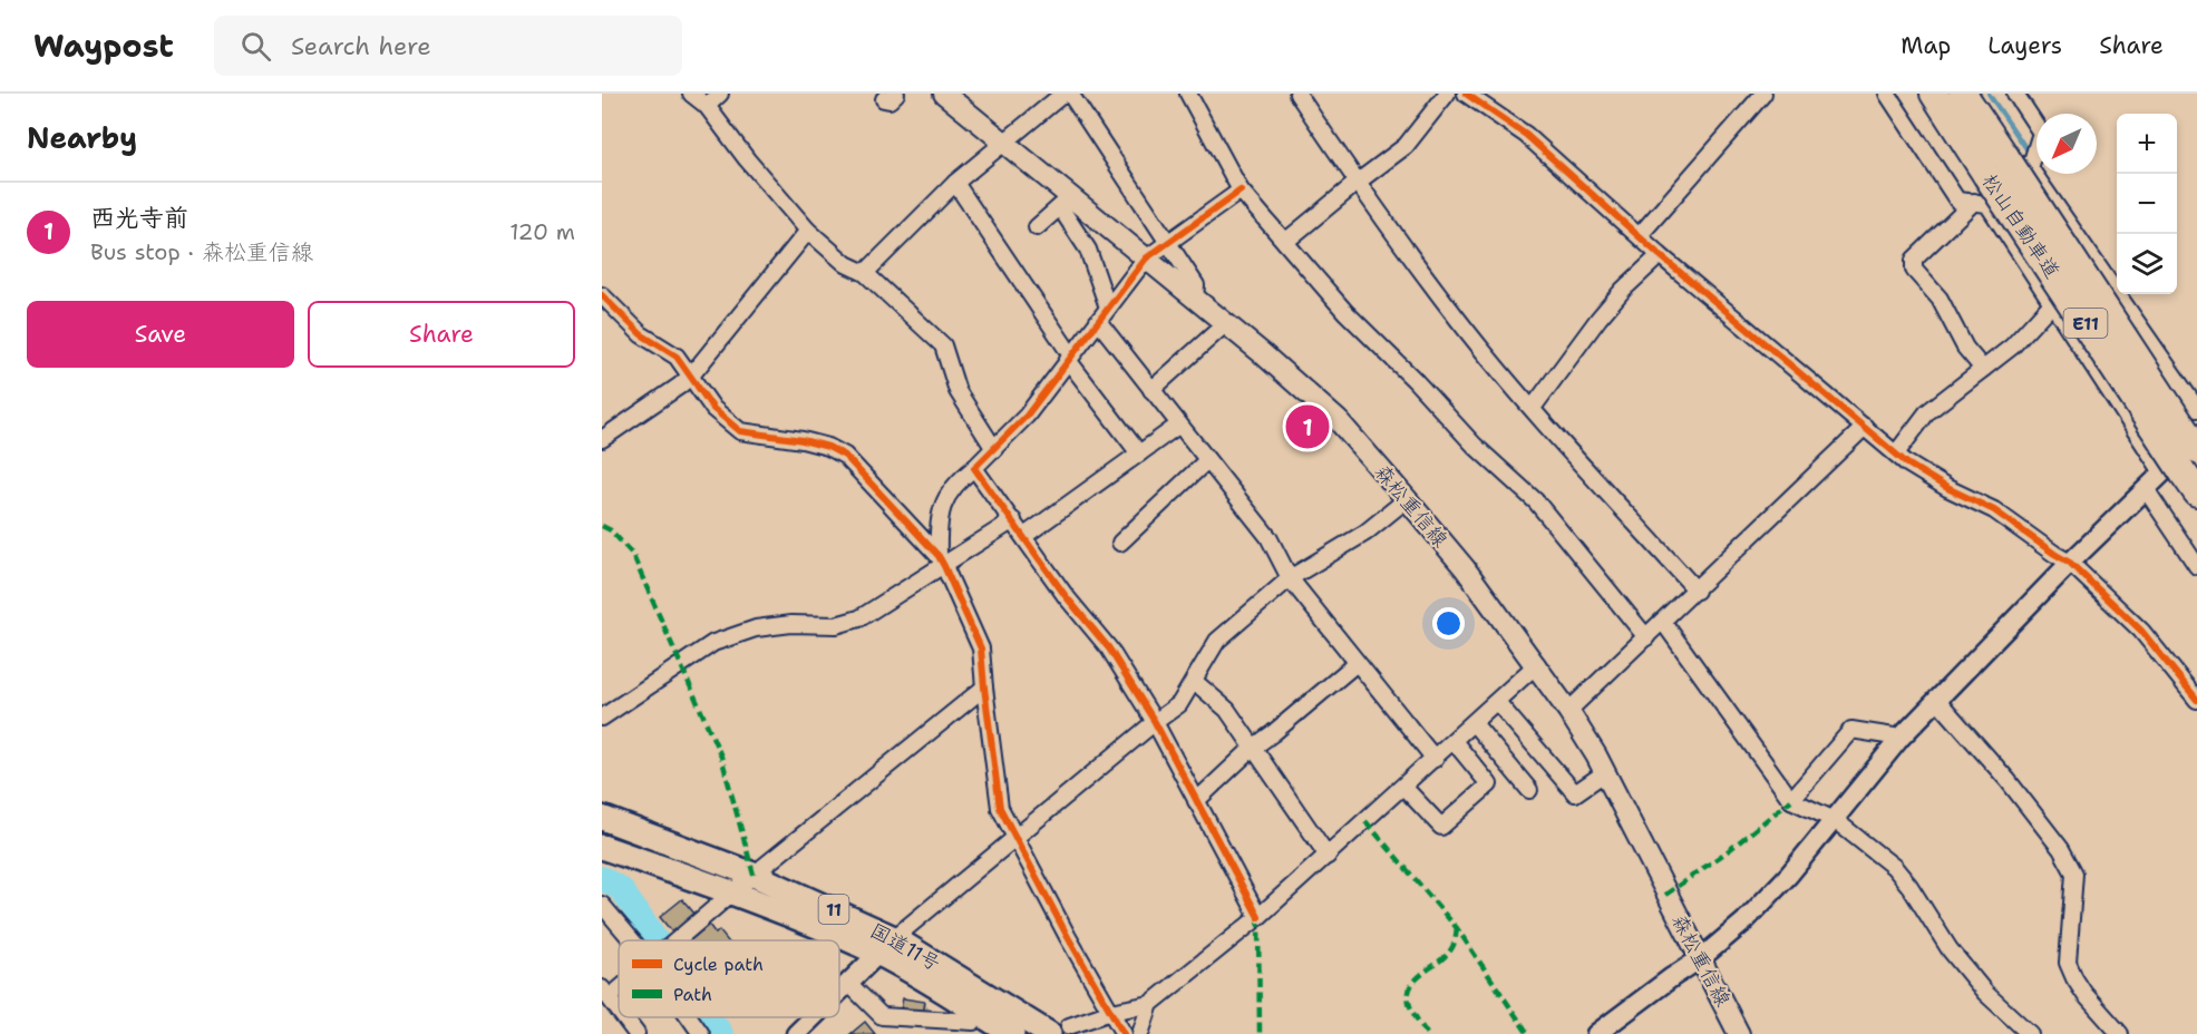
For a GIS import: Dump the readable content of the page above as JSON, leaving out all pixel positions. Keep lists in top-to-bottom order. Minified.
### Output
{"streets":{"highway":["松山自動車道","E11","11","国道11号"],"main road":["森松重信線"]},"legend":["Cycle path","Path"],"north":"bottom left","page":{"header":"Waypost","search":"Search here","nav":["Map","Layers","Share"],"heading":"Nearby","map_buttons":["+","−"],"list":[{"mark":"1","name":"西光寺前","note":"Bus stop · 森松重信線","value":"120 m"}],"buttons":["Save","Share"],"pins":"1"}}
